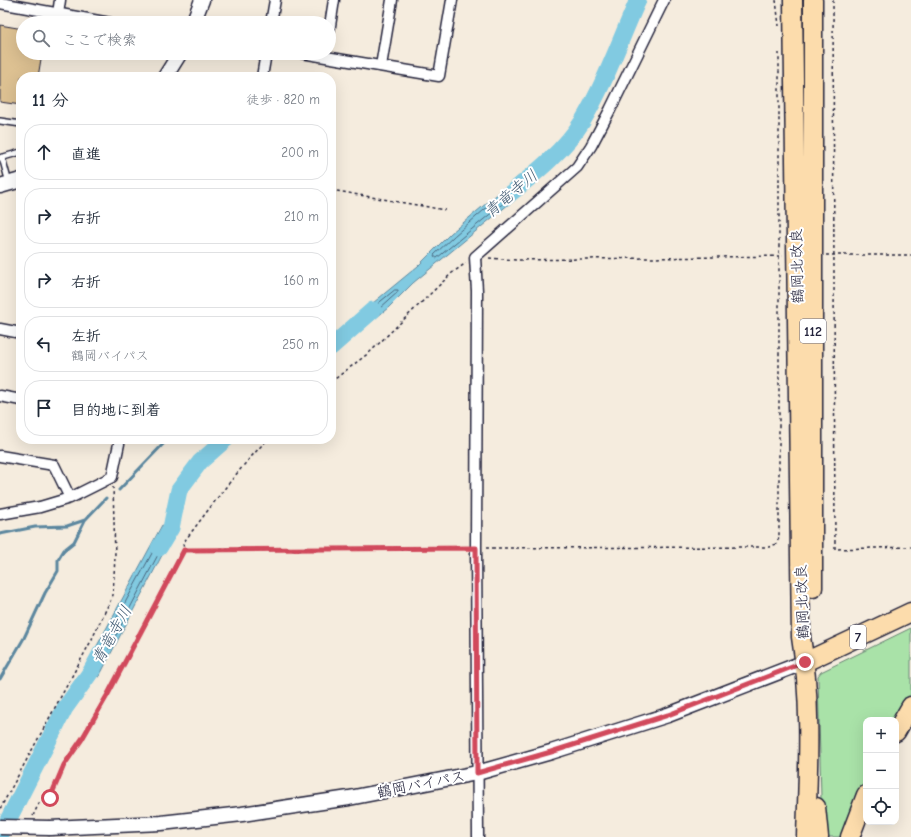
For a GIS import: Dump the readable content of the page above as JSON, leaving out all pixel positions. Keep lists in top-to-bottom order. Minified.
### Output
{"streets":{"highway":["鶴岡北改良","112","7","鶴岡バイパス"]},"crossings":[["鶴岡北改良","鶴岡バイパス"]],"water":["青竜寺川"],"page":{"search":"ここで検索","heading":["11 分","徒歩 · 820 m"],"list":[["直進","200 m"],["右折","210 m"],["右折","160 m"],["左折","鶴岡バイパス","250 m"],"目的地に到着"],"map_buttons":["+","−"]}}
